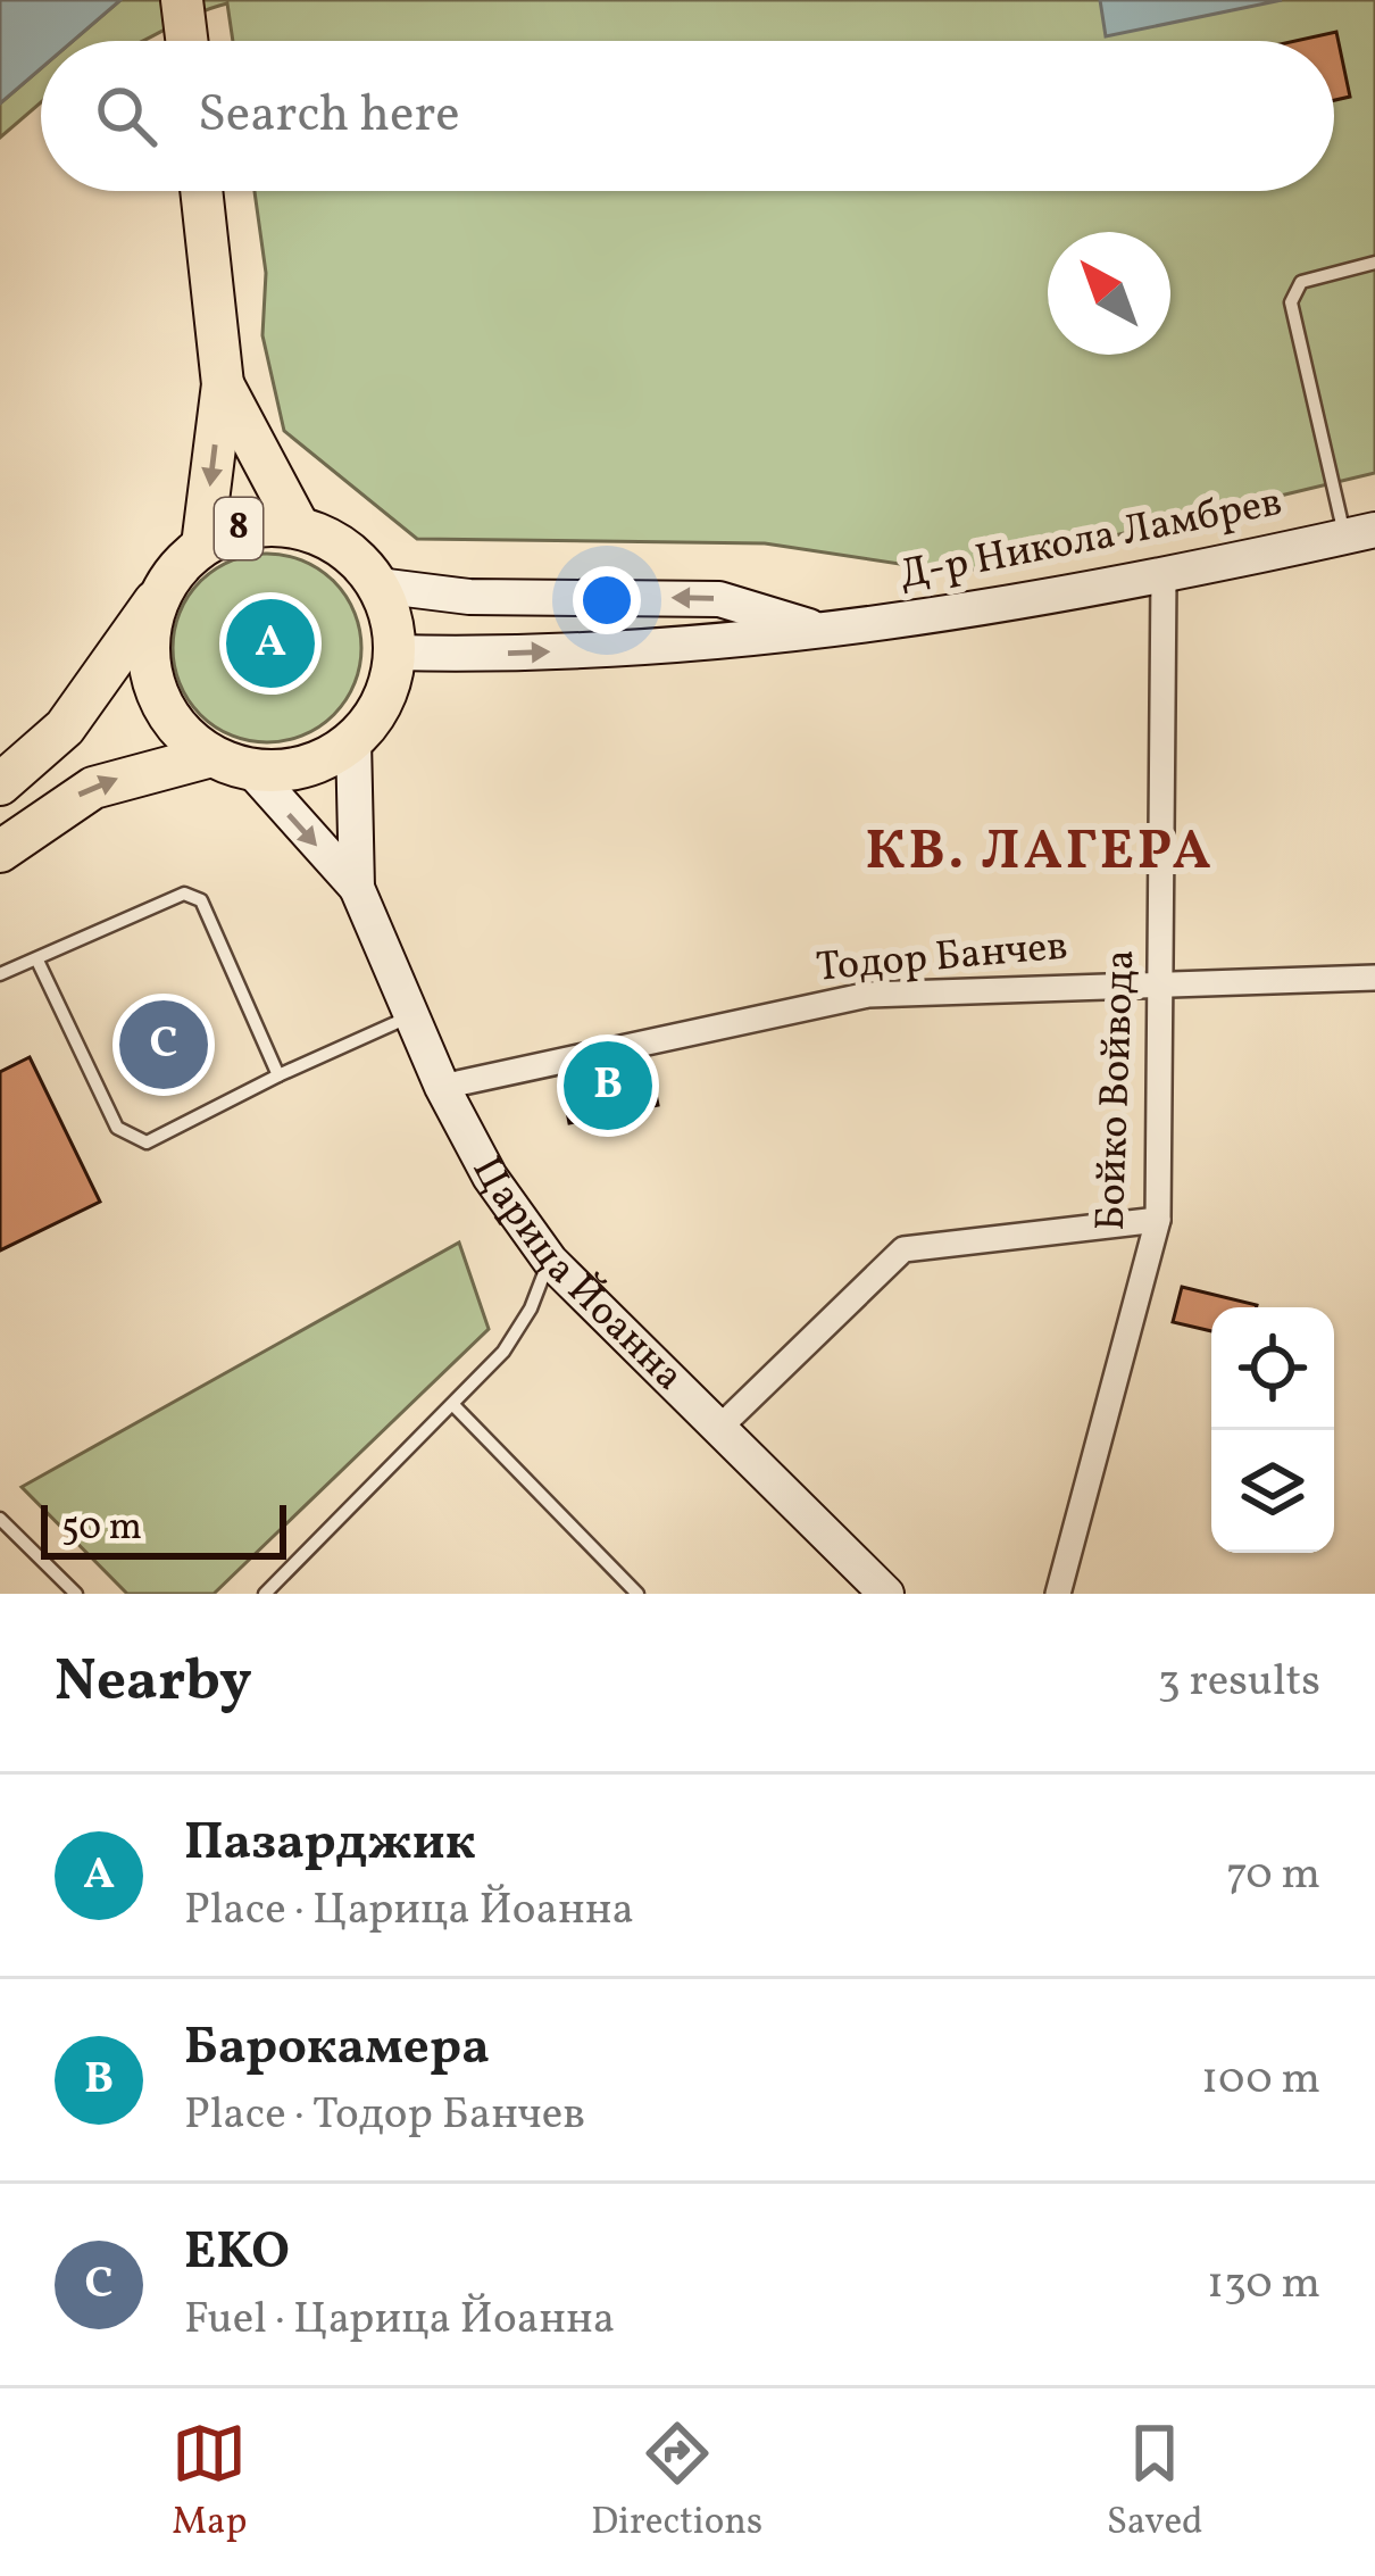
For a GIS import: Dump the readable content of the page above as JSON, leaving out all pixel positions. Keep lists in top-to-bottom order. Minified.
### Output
{"streets":{"main road":["8"],"street":["Д-р Никола Ламбрев","Тодор Банчев","Бойко Войвода","Царица Йоанна"]},"crossings":[["8","Д-р Никола Ламбрев"],["8","Царица Йоанна"],["Д-р Никола Ламбрев","Бойко Войвода"],["Д-р Никола Ламбрев","Царица Йоанна"],["Тодор Банчев","Бойко Войвода"],["Тодор Банчев","Царица Йоанна"]],"districts":["КВ. ЛАГЕРА"],"scale_bar":"50 m","north":"top left","page":{"search":"Search here","pins":["A","C","B"],"scale":"50 m","heading":["Nearby","3 results"],"list":[{"mark":"A","name":"Пазарджик","note":"Place · Царица Йоанна","value":"70 m"},{"mark":"B","name":"Барокамера","note":"Place · Тодор Банчев","value":"100 m"},{"mark":"C","name":"EKO","note":"Fuel · Царица Йоанна","value":"130 m"}],"nav":["Map","Directions","Saved"]}}
